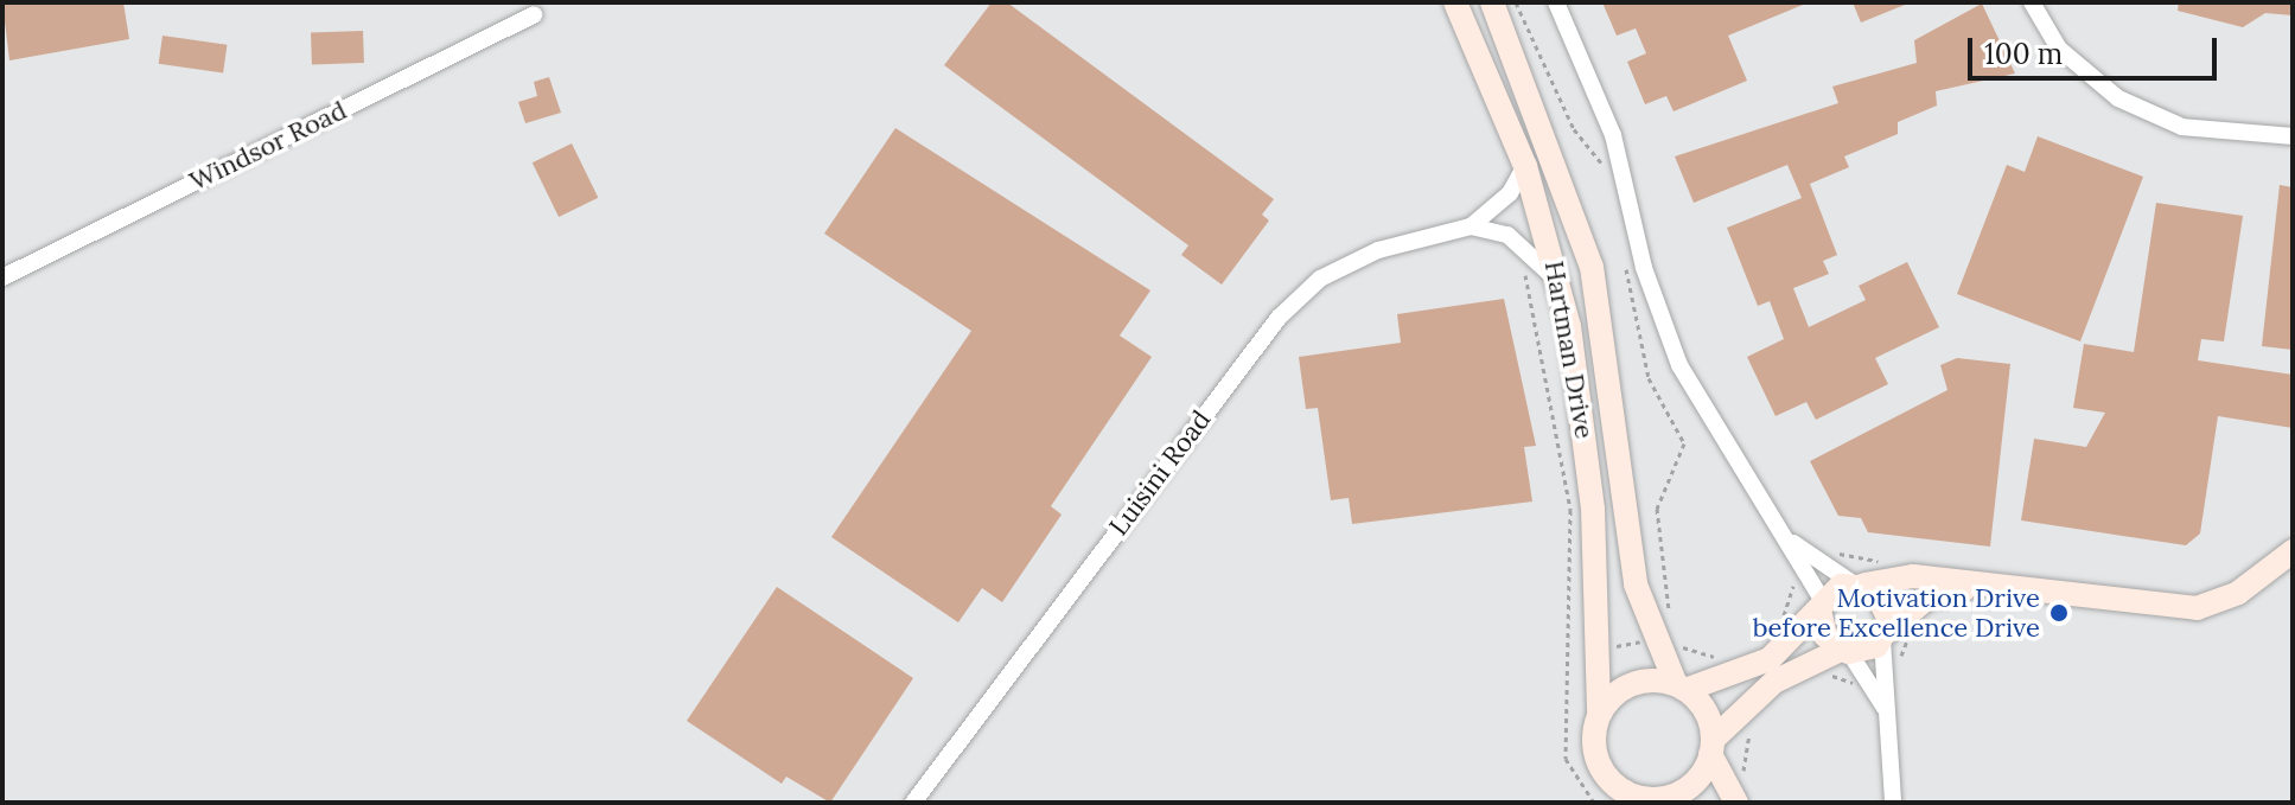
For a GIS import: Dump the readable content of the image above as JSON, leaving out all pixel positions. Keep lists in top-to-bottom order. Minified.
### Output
{"streets":{"main road":["Hartman Drive"],"street":["Windsor Road","Luisini Road"]},"crossings":[["Hartman Drive","Luisini Road"]],"places":["Motivation Drive before Excellence Drive"],"scale_bar":"100 m"}
